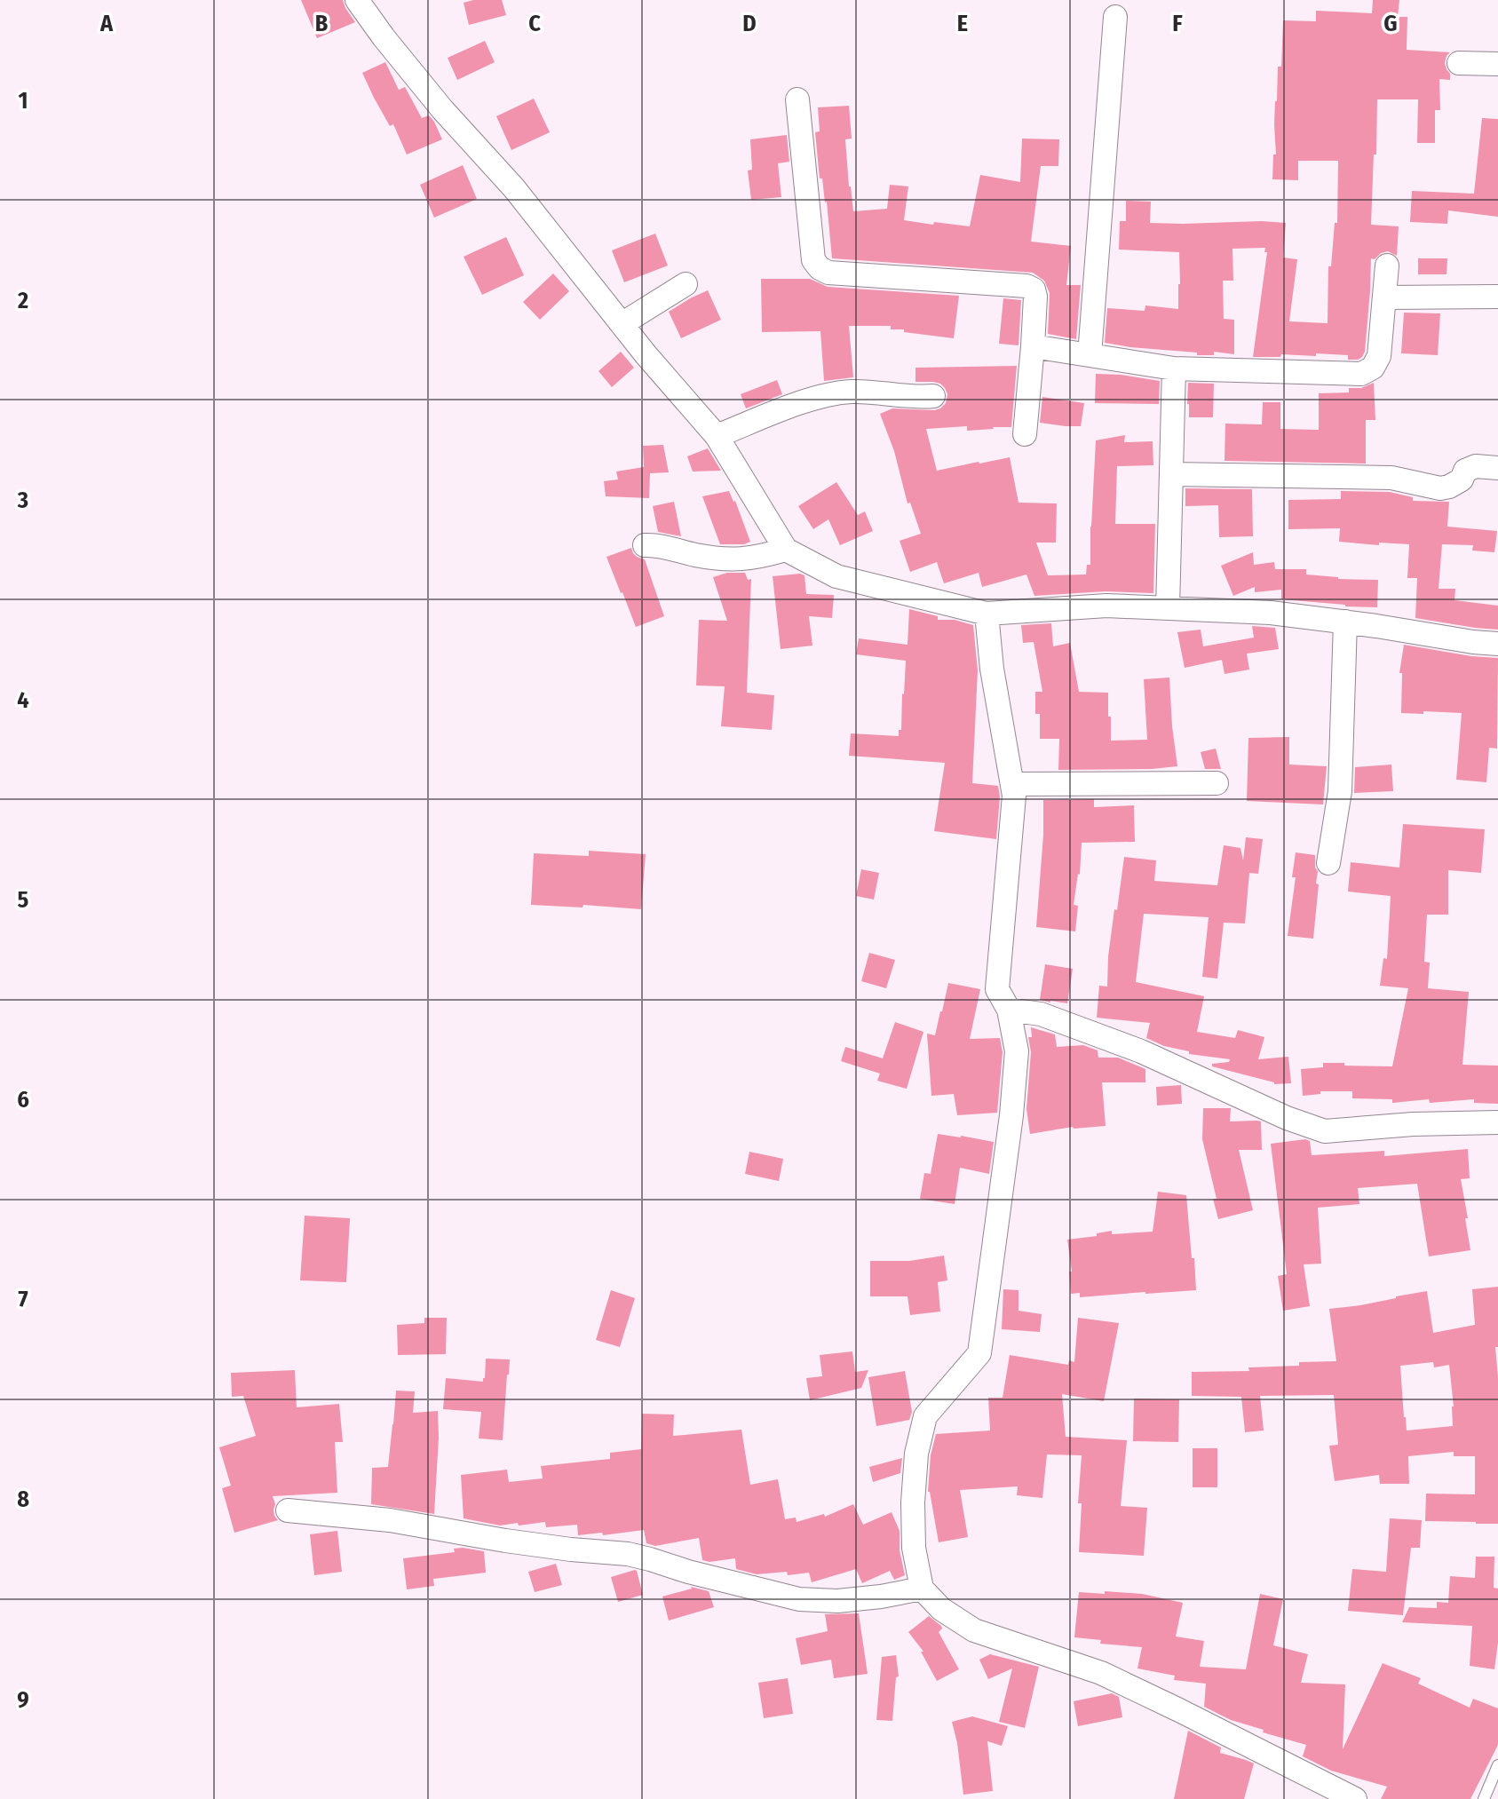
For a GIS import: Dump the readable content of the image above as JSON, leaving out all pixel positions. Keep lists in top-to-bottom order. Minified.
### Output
{"grid":{"columns":["A","B","C","D","E","F","G"],"rows":["1","2","3","4","5","6","7","8","9"]}}
